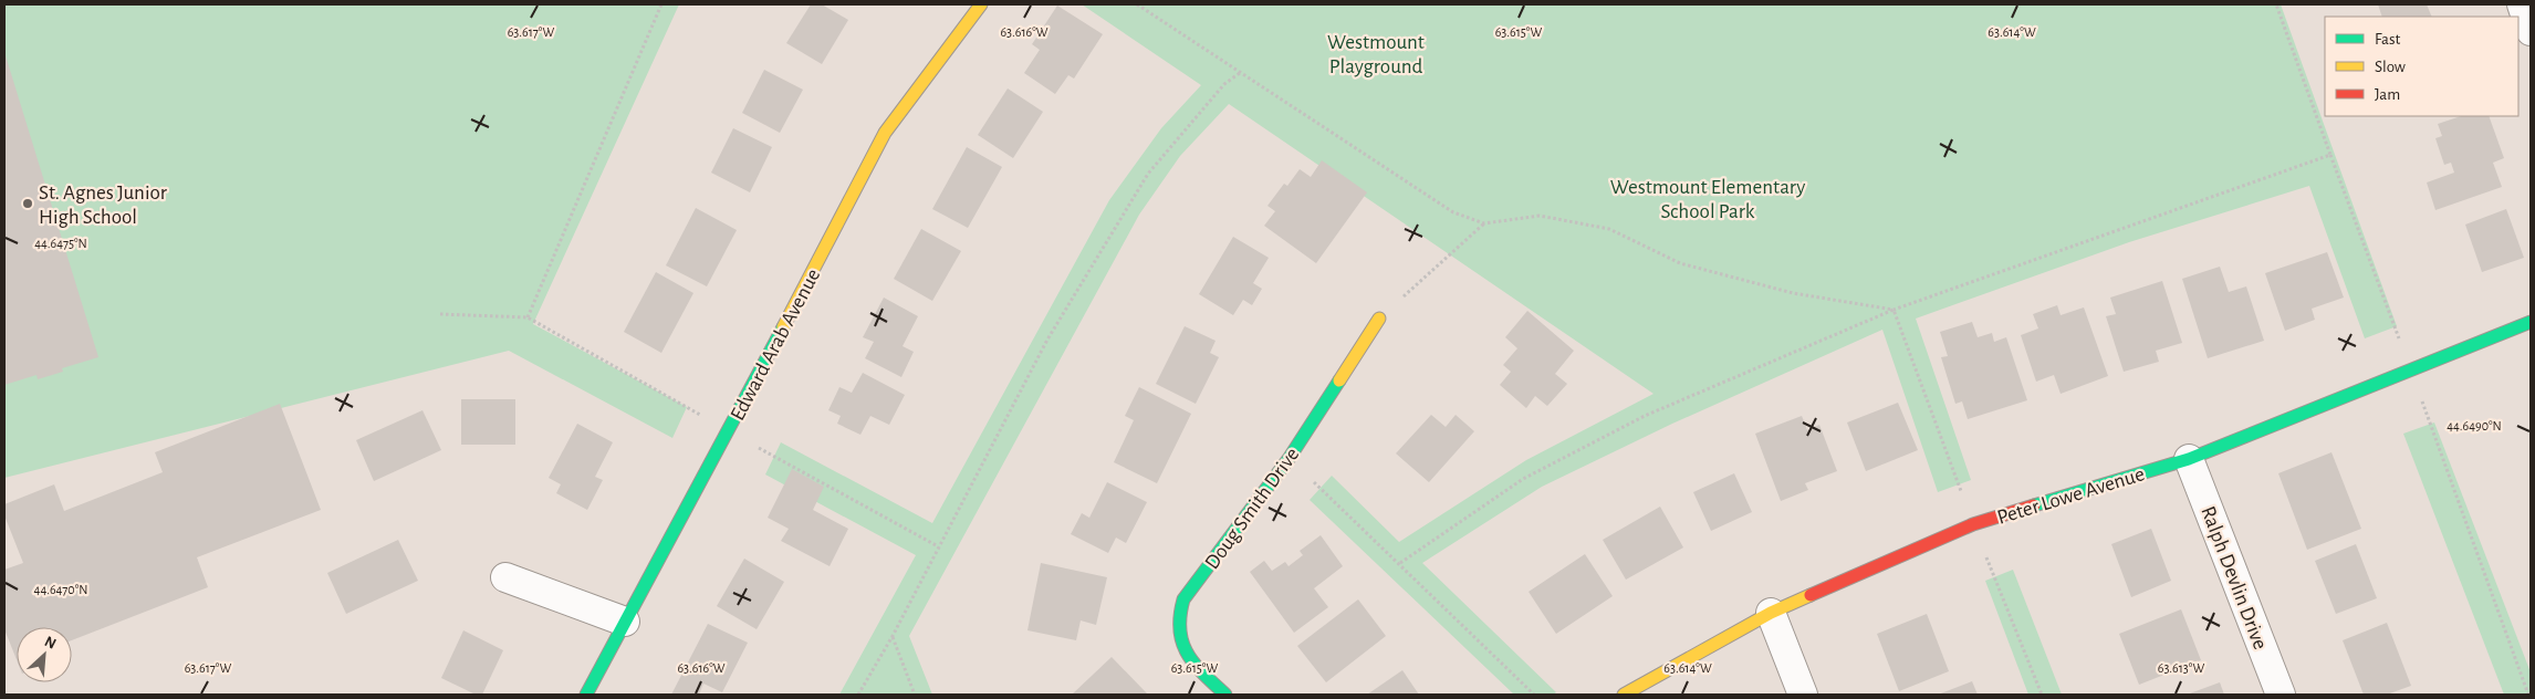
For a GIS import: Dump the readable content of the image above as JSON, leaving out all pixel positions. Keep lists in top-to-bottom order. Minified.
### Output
{"streets":{"street":["Edward Arab Avenue","Peter Lowe Avenue","Doug Smith Drive","Ralph Devlin Drive"]},"crossings":[["Peter Lowe Avenue","Ralph Devlin Drive"]],"parks":["Westmount Playground","Westmount Elementary School Park"],"places":["St. Agnes Junior High School"],"legend":["Fast","Slow","Jam"],"north":"top right","coordinates":["63.617°W","63.616°W","63.615°W","63.614°W","44.6475°N","44.6490°N","44.6470°N","63.613°W"]}
